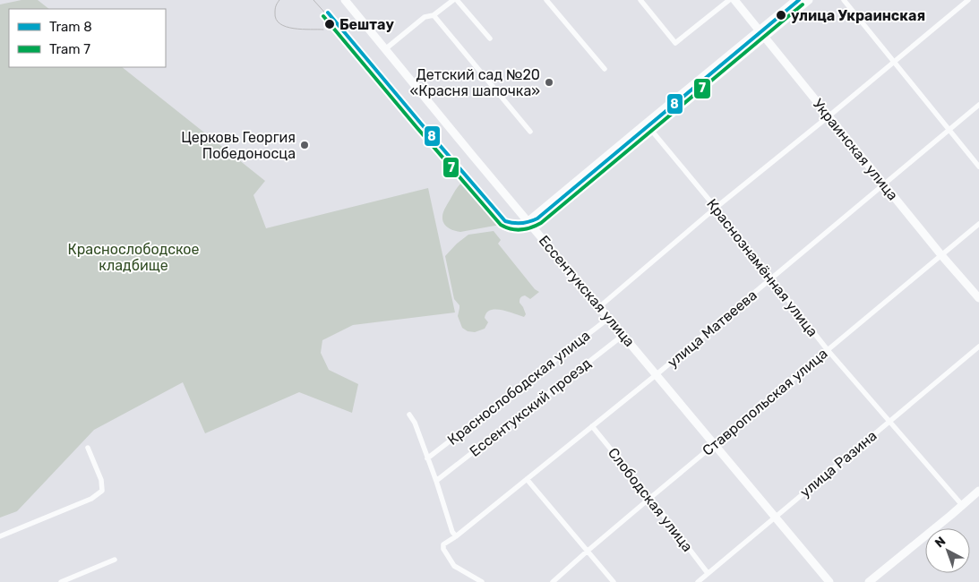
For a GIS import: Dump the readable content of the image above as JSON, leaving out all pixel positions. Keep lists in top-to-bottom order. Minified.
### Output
{"streets":{"street":["Украинская улица","Краснознамённая улица","Ессентукская улица","улица Матвеева","Краснослободская улица","Ставропольская улица","Ессентукский проезд","улица Разина","Слободская улица"]},"crossings":[["Украинская улица","улица Матвеева"],["Украинская улица","Ставропольская улица"],["Краснознамённая улица","улица Матвеева"],["Краснознамённая улица","Ставропольская улица"],["Краснознамённая улица","улица Разина"],["Ессентукская улица","улица Матвеева"],["Ессентукская улица","Краснослободская улица"],["Ессентукская улица","Ставропольская улица"],["Ессентукская улица","Ессентукский проезд"],["Ессентукская улица","улица Разина"],["улица Матвеева","Слободская улица"],["Ставропольская улица","Слободская улица"],["улица Разина","Слободская улица"]],"parks":["Краснослободское кладбище"],"places":["улица Украинская","Бештау","Детский сад №20 «Красня шапочка»","Церковь Георгия Победоносца"],"lines":["tram line 8","tram line 7"],"legend":["Tram 8","Tram 7"],"north":"top left"}
